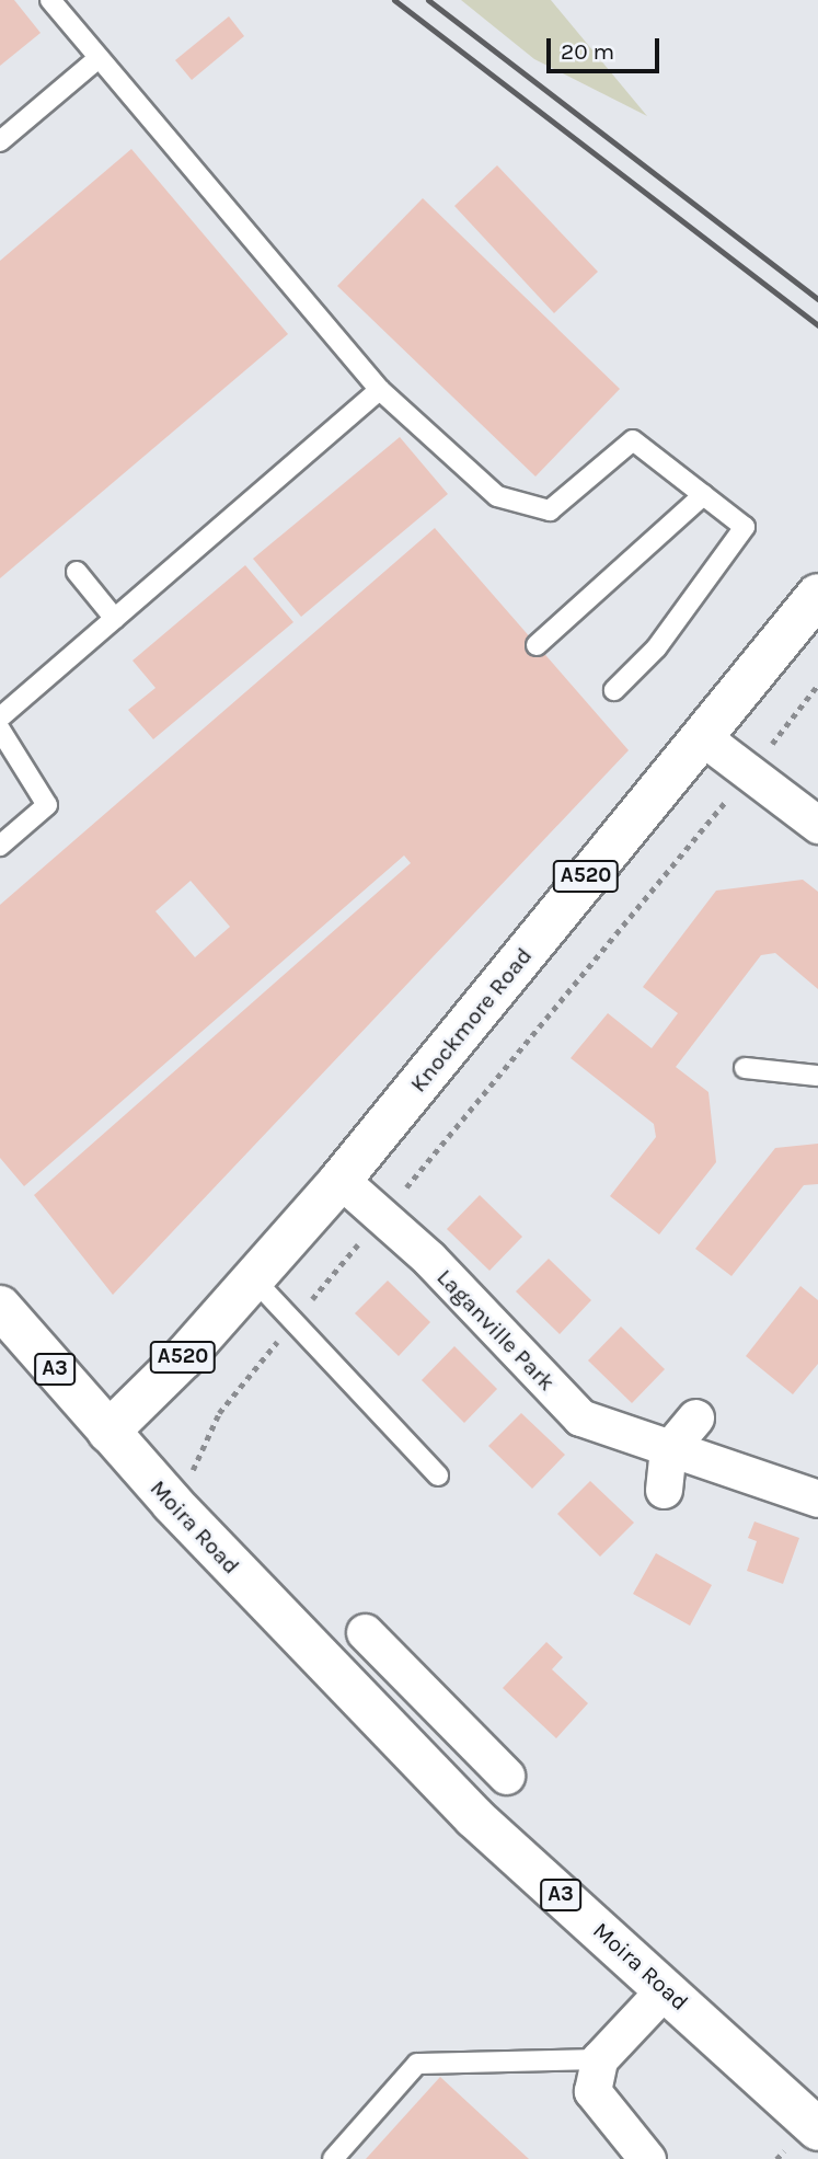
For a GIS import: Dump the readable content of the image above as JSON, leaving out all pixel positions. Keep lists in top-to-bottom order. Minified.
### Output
{"streets":{"main road":["A520","Knockmore Road","A3","Moira Road"],"street":["Laganville Park"]},"crossings":[["Knockmore Road","Laganville Park"],["Knockmore Road","Moira Road"]],"scale_bar":"20 m"}
